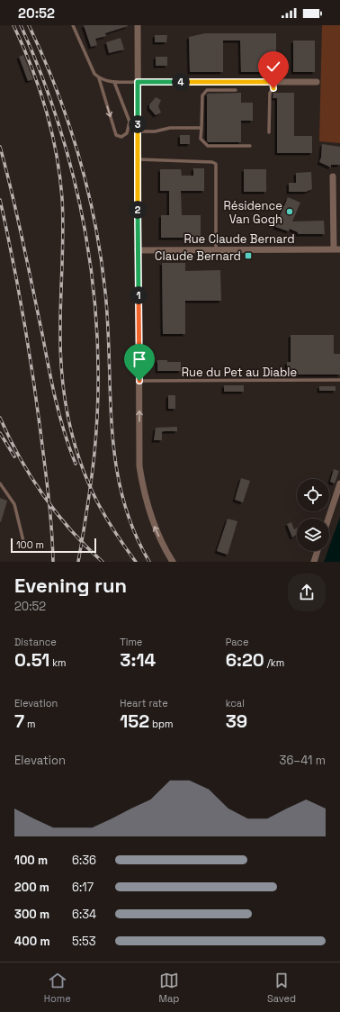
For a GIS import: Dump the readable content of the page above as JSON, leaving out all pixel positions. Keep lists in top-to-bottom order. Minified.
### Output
{"streets":{"street":["Rue Claude Bernard"],"lane":["Rue du Pet au Diable"]},"places":{"other":["Résidence Van Gogh"],"transit":["Claude Bernard"]},"scale_bar":"100 m","page":{"status":"20:52","pins":["4","3","2","1"],"scale":"100 m","heading":["Evening run","20:52"],"stats":[["Distance","0.51 km"],["Time","3:14"],["Pace","6:20 /km"],["Elevation","7 m"],["Heart rate","152 bpm"],["kcal","39"]],"chart":["Elevation","36–41 m"],"list":[{"name":"100 m","note":"6:36"},{"name":"200 m","note":"6:17"},{"name":"300 m","note":"6:34"},{"name":"400 m","note":"5:53"}],"tabs":["Home","Map","Saved"]}}
